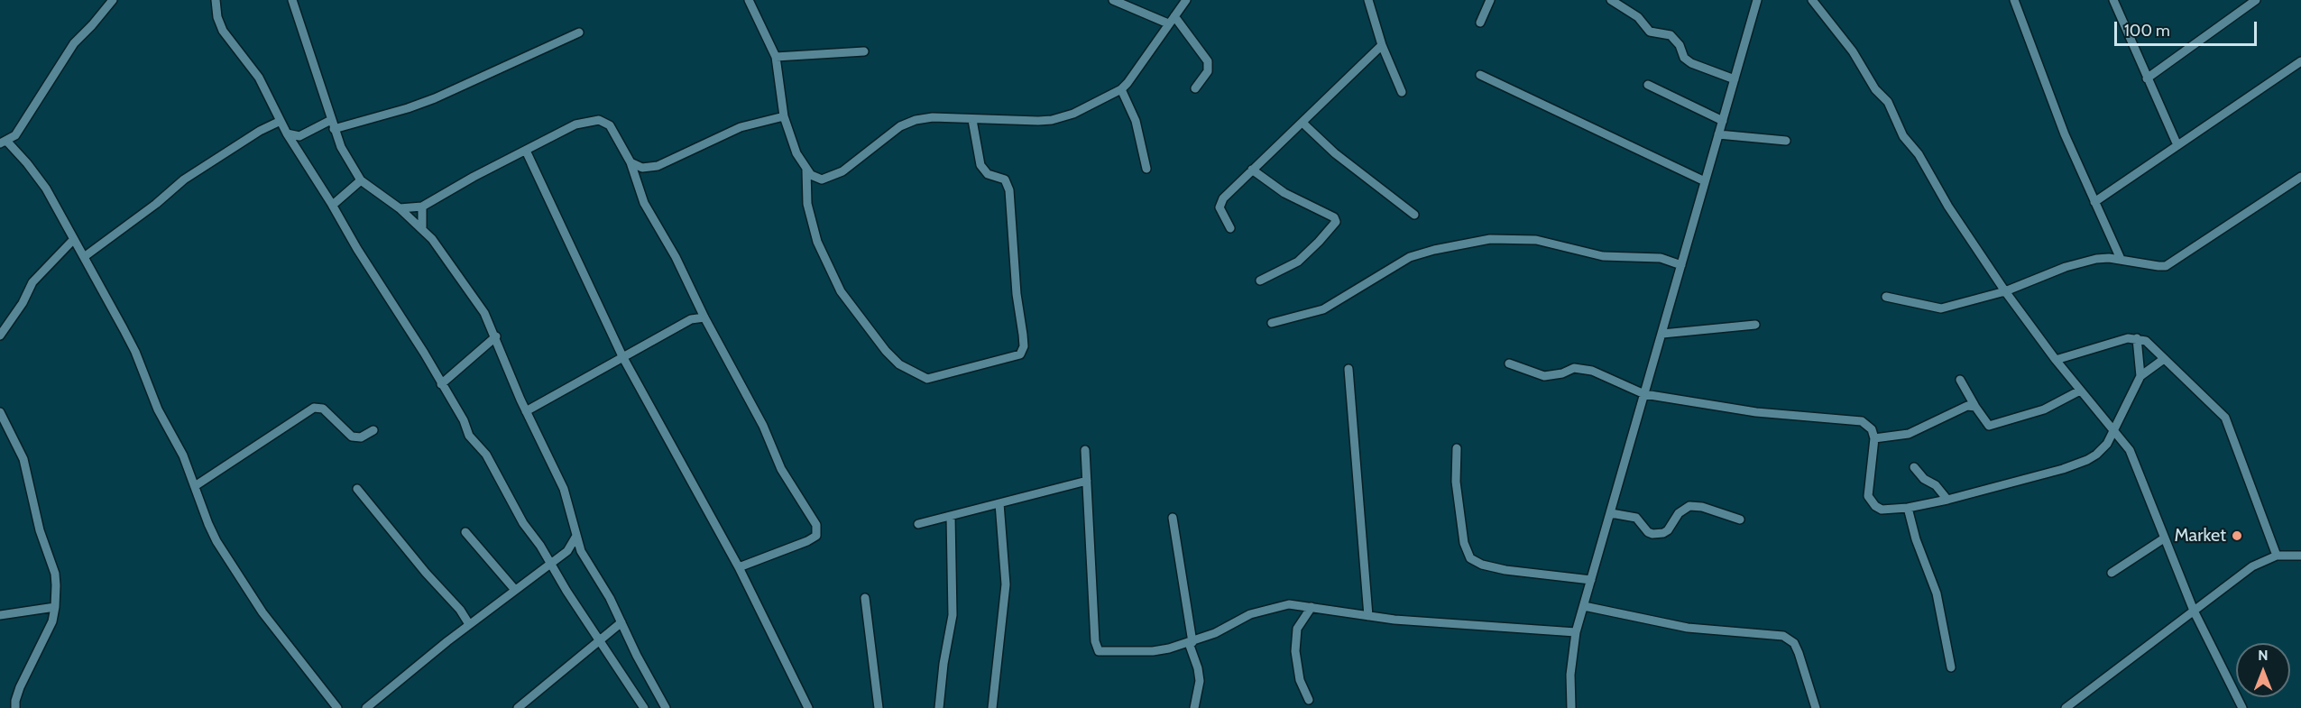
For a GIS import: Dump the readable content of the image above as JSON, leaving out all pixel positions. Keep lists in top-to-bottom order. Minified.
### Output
{"places":["Market"],"scale_bar":"100 m","north":"top"}
